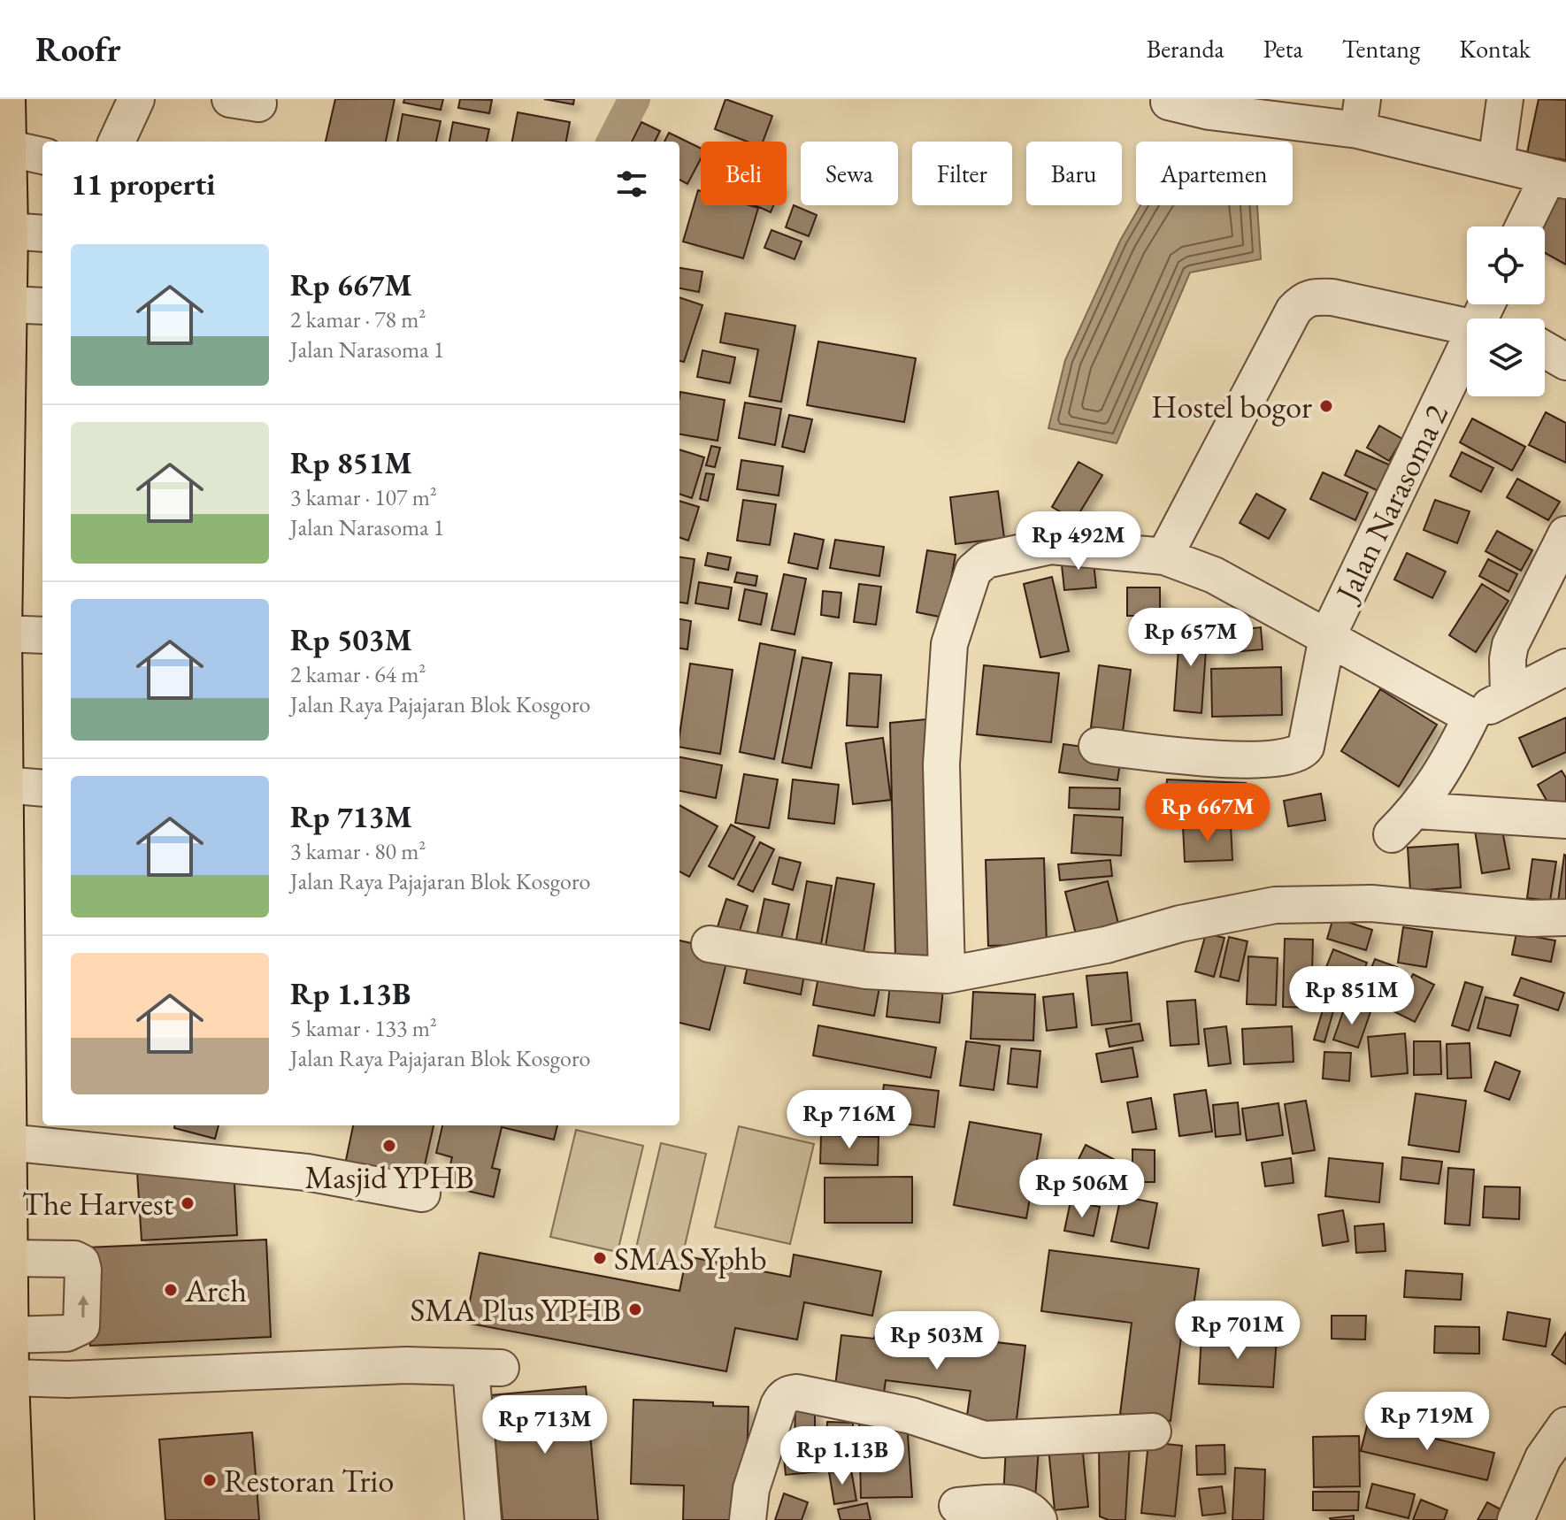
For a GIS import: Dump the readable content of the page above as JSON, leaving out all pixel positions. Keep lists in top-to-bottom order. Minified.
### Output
{"streets":{"street":["Jalan Narasoma 2"]},"places":["Hostel bogor","Masjid YPHB","The Harvest","SMAS Yphb","Arch","SMA Plus YPHB","Restoran Trio"],"page":{"header":"Roofr","nav":["Beranda","Peta","Tentang","Kontak"],"chip":["Beli","Sewa","Filter","Baru","Apartemen"],"heading":"11 properti","list":[{"name":"Rp 667M","note":"2 kamar · 78 m² · Jalan Narasoma 1"},{"name":"Rp 851M","note":"3 kamar · 107 m² · Jalan Narasoma 1"},{"name":"Rp 503M","note":"2 kamar · 64 m² · Jalan Raya Pajajaran Blok Kosgoro"},{"name":"Rp 713M","note":"3 kamar · 80 m² · Jalan Raya Pajajaran Blok Kosgoro"},{"name":"Rp 1.13B","note":"5 kamar · 133 m² · Jalan Raya Pajajaran Blok Kosgoro"}],"price":["Rp 492M","Rp 657M","Rp 667M","Rp 851M","Rp 716M","Rp 506M","Rp 701M","Rp 503M","Rp 719M","Rp 713M","Rp 1.13B"]}}
